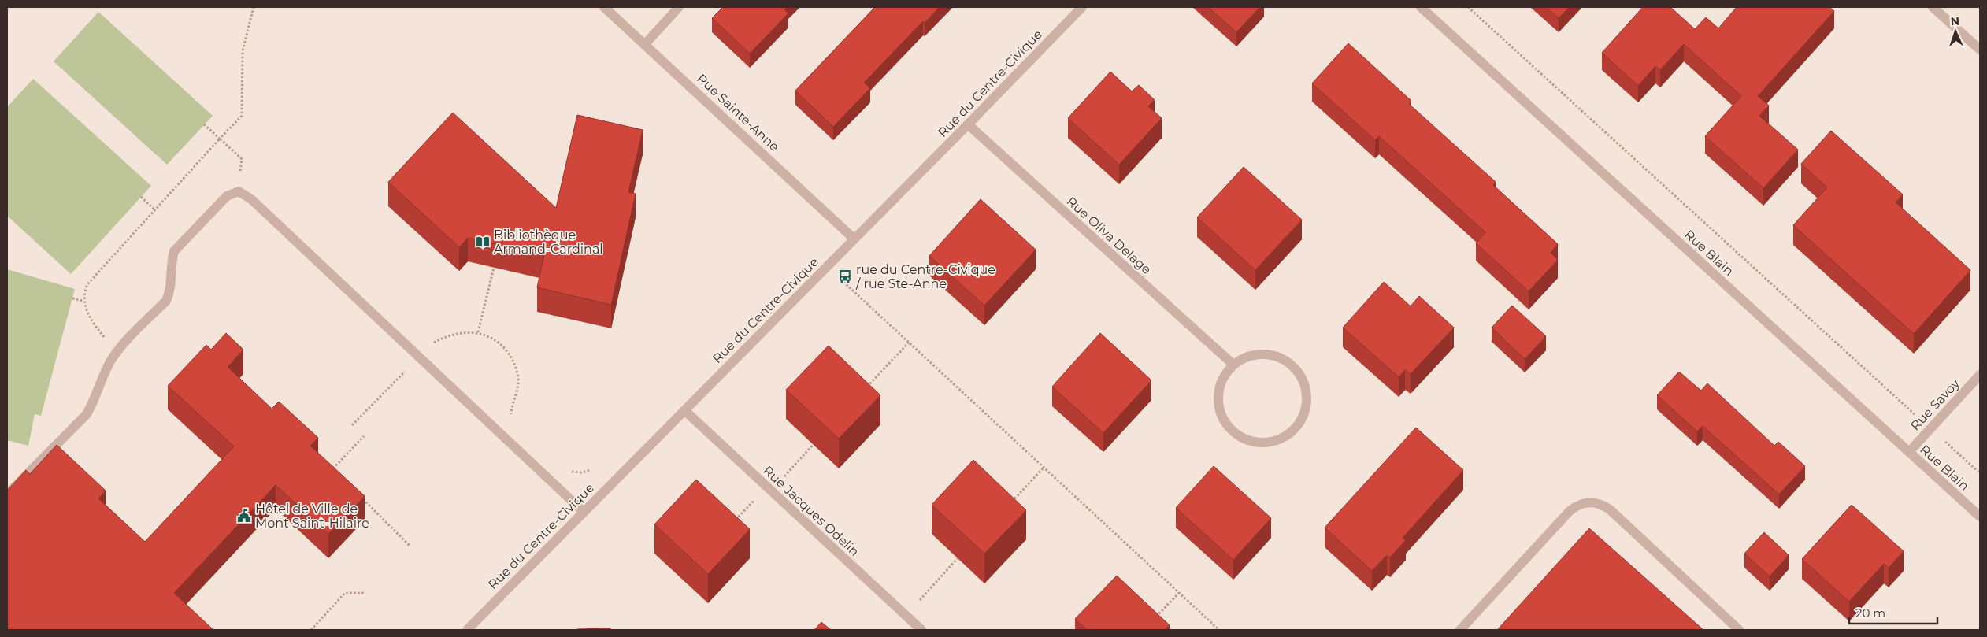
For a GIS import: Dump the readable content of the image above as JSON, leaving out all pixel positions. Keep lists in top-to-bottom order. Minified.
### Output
{"streets":{"street":["Rue du Centre-Civique","Rue Sainte-Anne","Rue Oliva Delage","Rue Blain","Rue Savoy","Rue Jacques Odelin"]},"crossings":[["Rue du Centre-Civique","Rue Sainte-Anne"],["Rue du Centre-Civique","Rue Oliva Delage"],["Rue du Centre-Civique","Rue Jacques Odelin"],["Rue Blain","Rue Savoy"]],"places":{"library":["Bibliothèque Armand-Cardinal"],"bus stop":["rue du Centre-Civique / rue Ste-Anne"],"public building":["Hôtel de Ville de Mont Saint-Hilaire"]},"scale_bar":"20 m","north":"top"}
